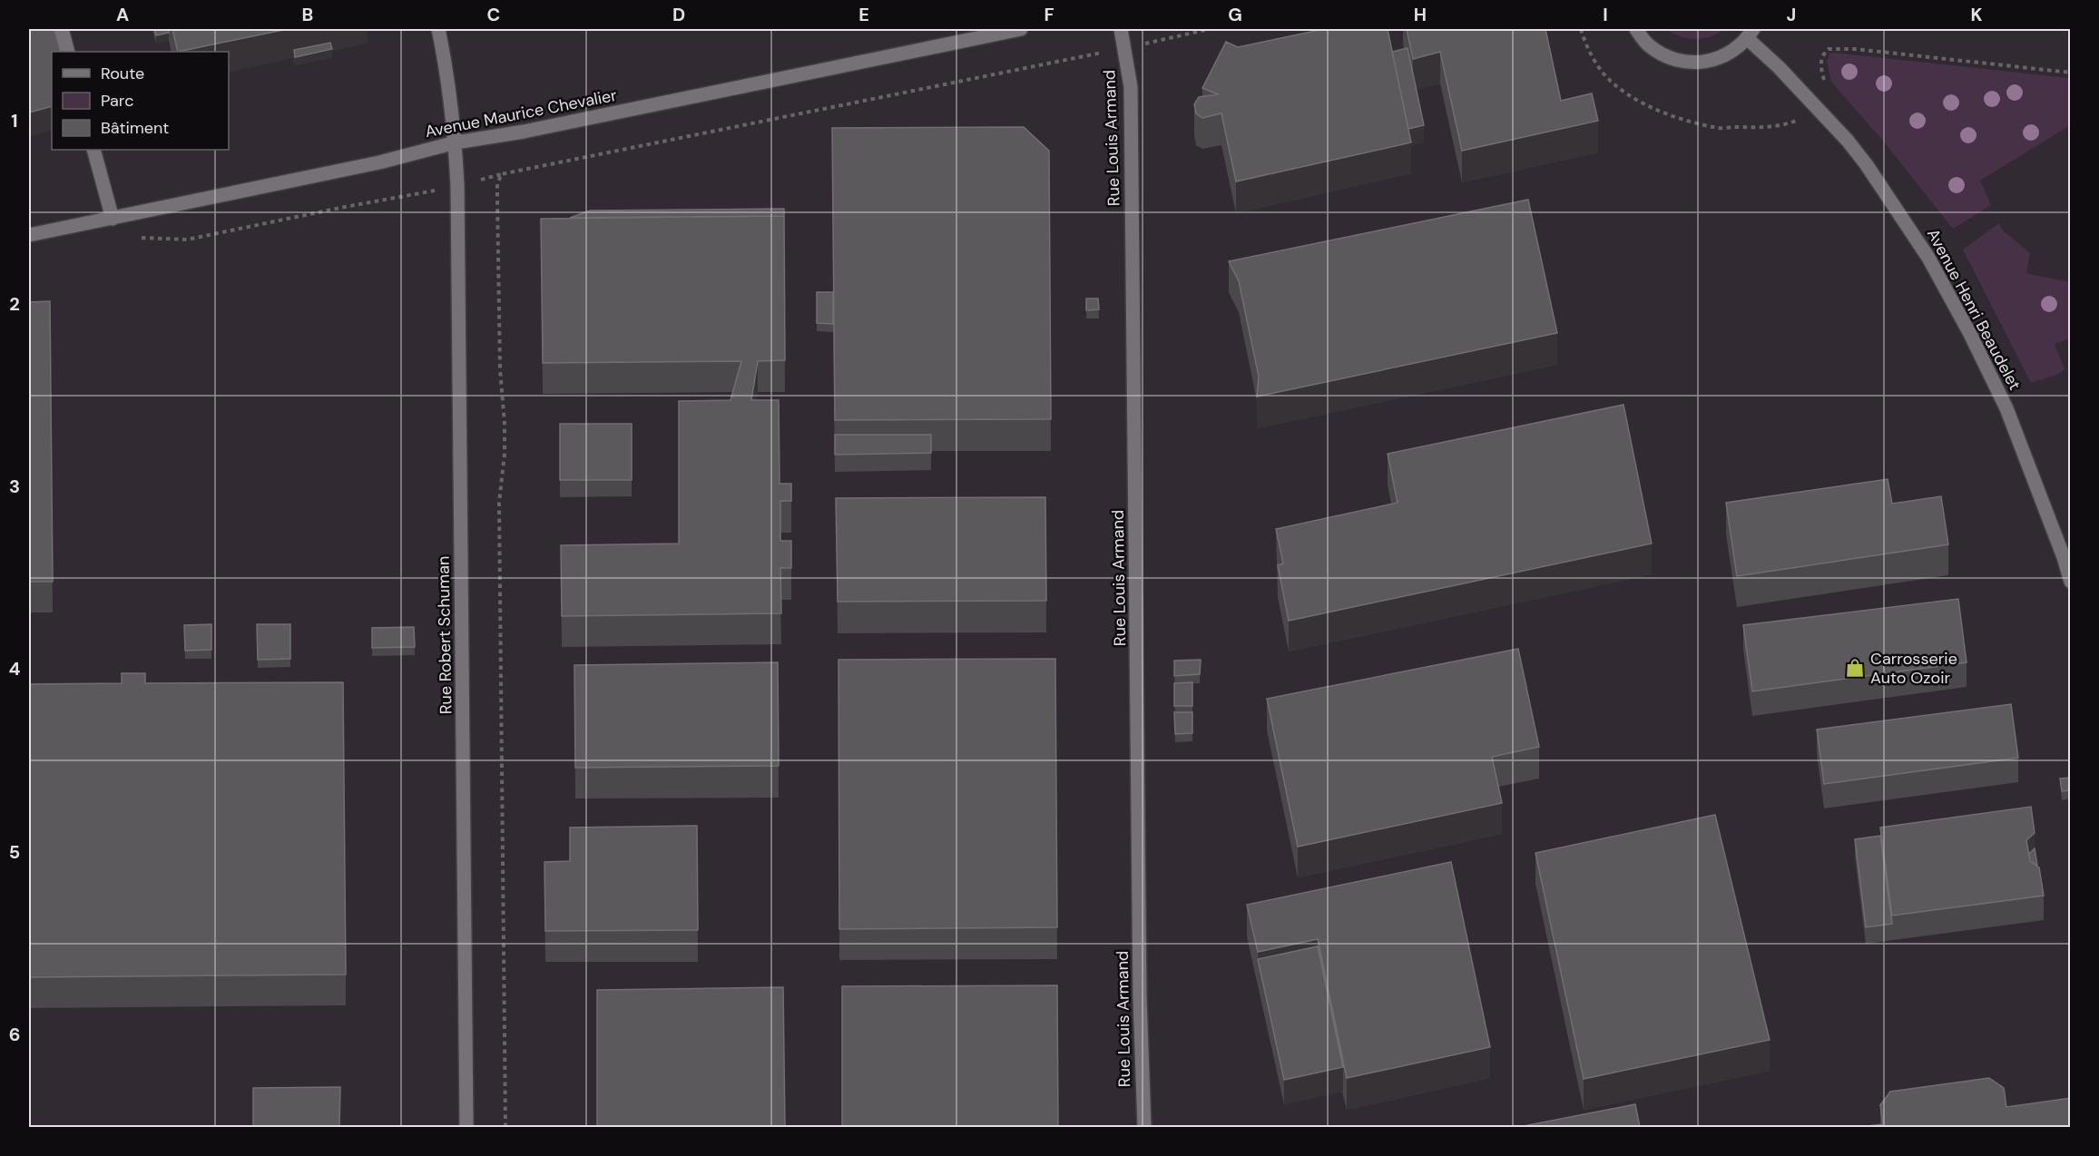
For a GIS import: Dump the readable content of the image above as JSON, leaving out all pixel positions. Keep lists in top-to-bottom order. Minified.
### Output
{"streets":{"street":["Avenue Maurice Chevalier","Rue Louis Armand","Avenue Henri Beaudelet","Rue Robert Schuman"]},"crossings":[["Avenue Maurice Chevalier","Rue Robert Schuman"]],"places":{"shop":["Carrosserie Auto Ozoir"]},"legend":["Route","Parc","Bâtiment"],"grid":{"columns":["A","B","C","D","E","F","G","H","I","J","K"],"rows":["1","2","3","4","5","6"]}}
